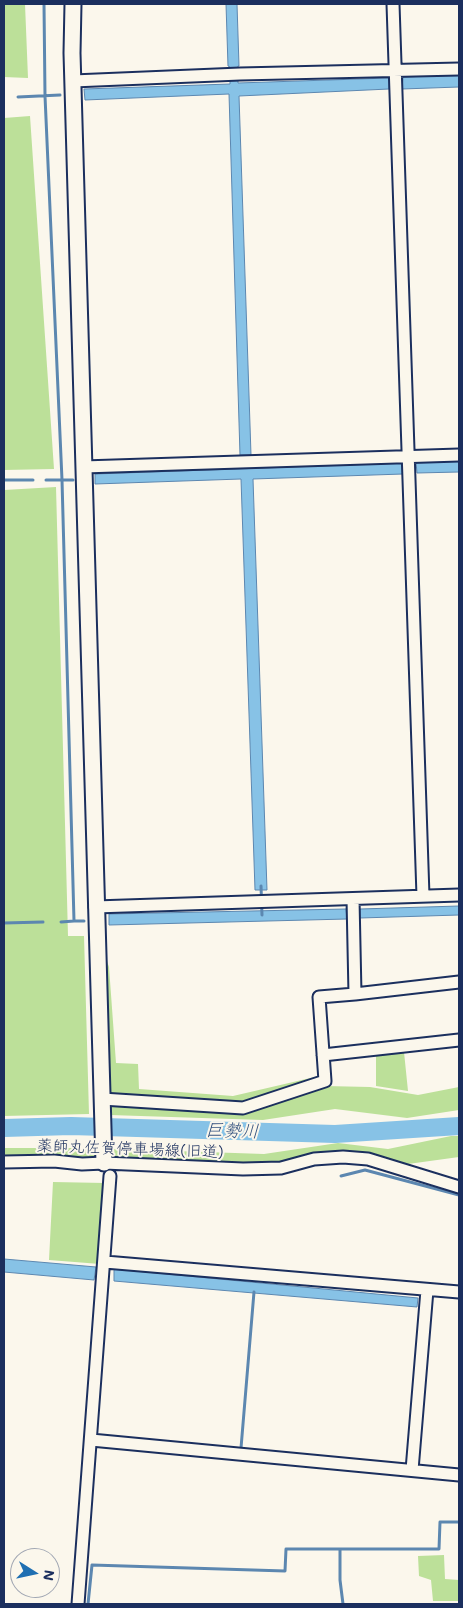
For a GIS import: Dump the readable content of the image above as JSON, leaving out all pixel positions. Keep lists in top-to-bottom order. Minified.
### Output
{"streets":{"street":["薬師丸佐賀停車場線(旧道)"]},"water":["巨勢川"],"north":"right"}
